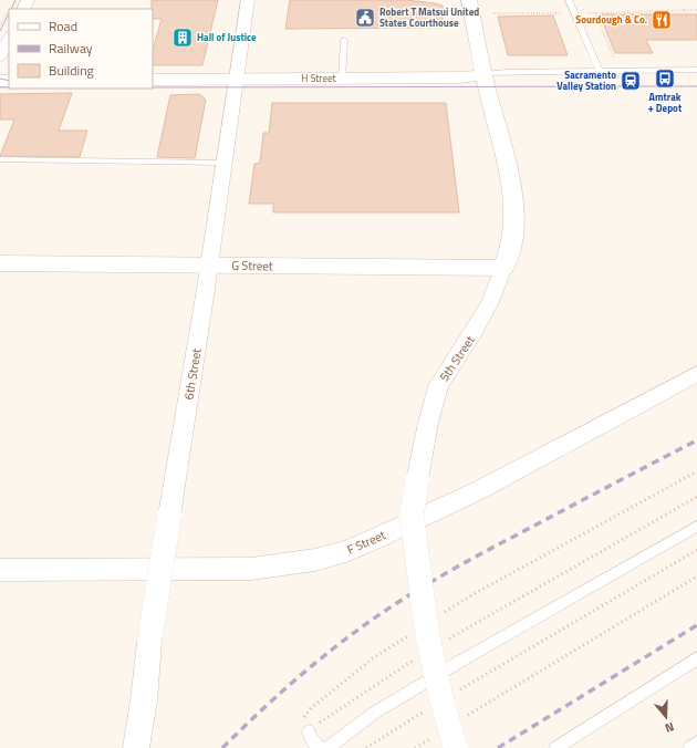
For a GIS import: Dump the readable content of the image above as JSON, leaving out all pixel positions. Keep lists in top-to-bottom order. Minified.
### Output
{"streets":{"main road":["H Street","G Street","5th Street"],"street":["6th Street","F Street"]},"crossings":[["H Street","5th Street"],["H Street","6th Street"],["G Street","5th Street"],["G Street","6th Street"]],"places":{"public building":["Robert T Matsui United States Courthouse"],"restaurant":["Sourdough & Co."],"building":["Hall of Justice"],"bus stop":["Amtrak + Depot"],"station":["Sacramento Valley Station"]},"legend":["Road","Railway","Building"],"north":"bottom"}
